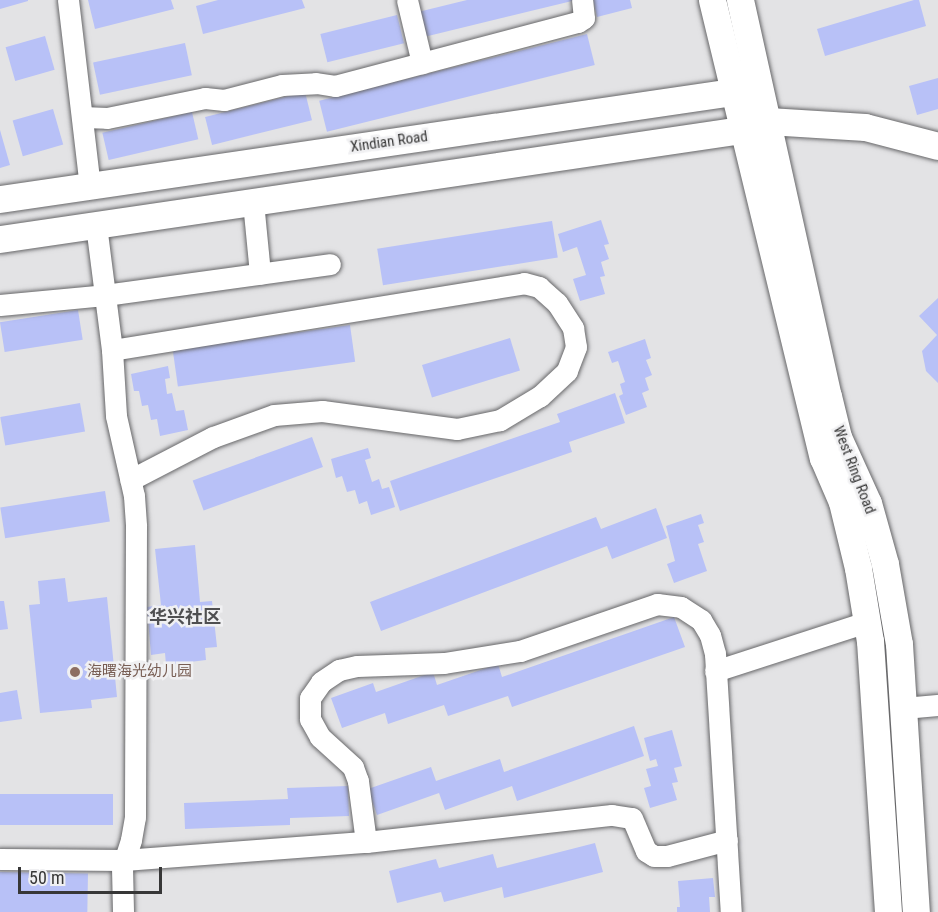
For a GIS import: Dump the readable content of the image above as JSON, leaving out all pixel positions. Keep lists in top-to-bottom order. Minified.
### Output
{"streets":{"main road":["Xindian Road","West Ring Road"]},"crossings":[["Xindian Road","West Ring Road"]],"districts":["华兴社区"],"places":["海曙海光幼儿园"],"scale_bar":"50 m"}
